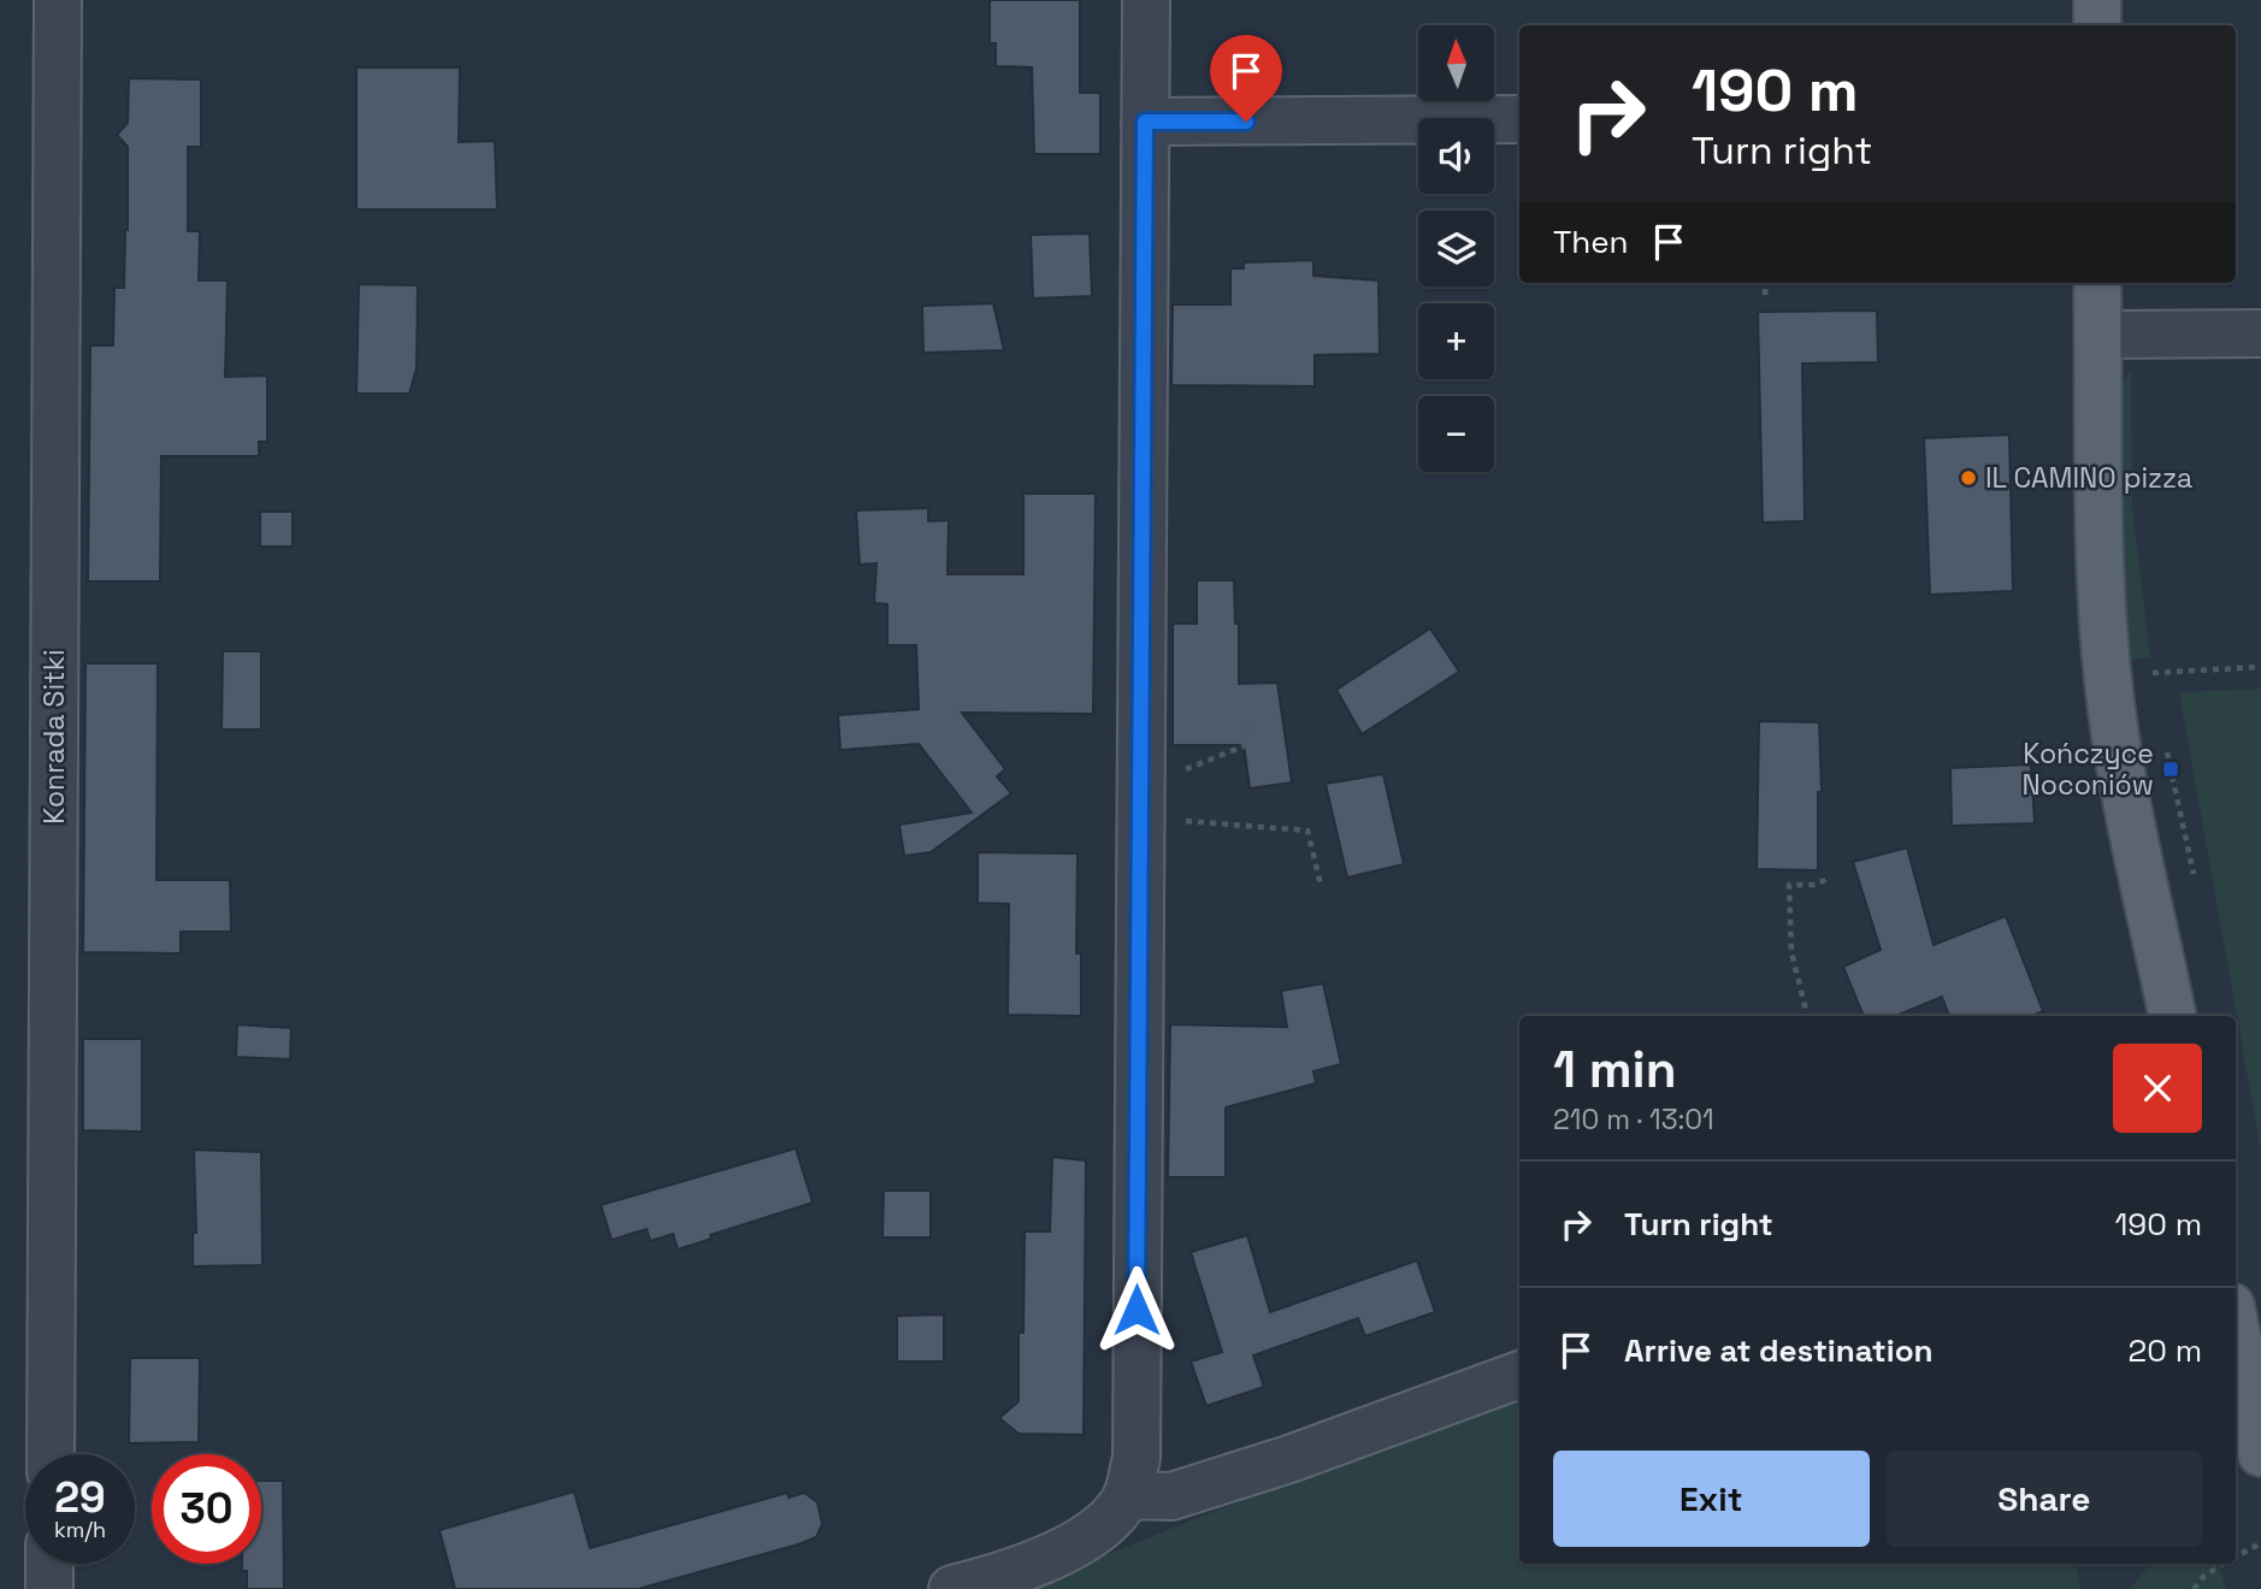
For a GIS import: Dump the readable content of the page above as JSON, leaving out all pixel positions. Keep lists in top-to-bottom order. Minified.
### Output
{"streets":{"street":["Konrada Sitki"]},"places":{"other":["IL CAMINO pizza"],"transit":["Kończyce Noconiów"]},"north":"top","page":{"map_buttons":["+","−"],"turn":["190 m","Turn right"],"then":"Then","heading":["1 min","210 m · 13:01"],"list":[{"name":"Turn right","value":"190 m"},{"name":"Arrive at destination","value":"20 m"}],"buttons":["Exit","Share"],"speed":"29 km/h","limit":"30"}}
